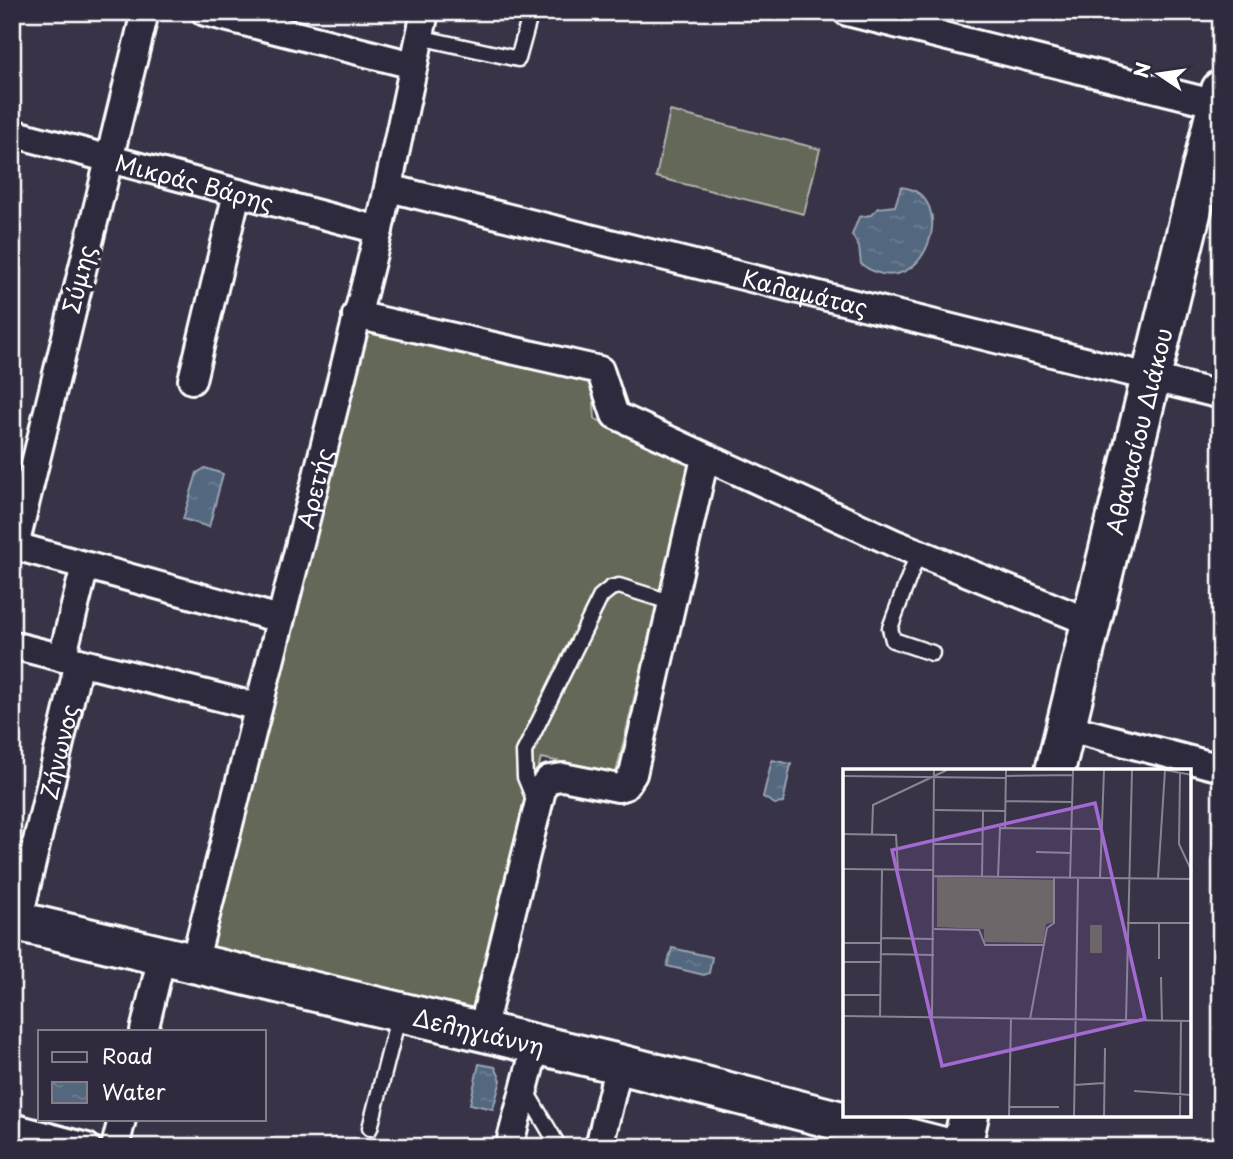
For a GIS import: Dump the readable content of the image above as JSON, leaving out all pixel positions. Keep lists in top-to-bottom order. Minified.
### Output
{"streets":{"street":["Μικράς Βάρης","Σύμης","Καλαμάτας","Αθανασίου Διάκου","Αρετής","Ζήνωνος","Δεληγιάννη"]},"crossings":[["Μικράς Βάρης","Σύμης"],["Μικράς Βάρης","Αρετής"],["Σύμης","Ζήνωνος"],["Καλαμάτας","Αθανασίου Διάκου"],["Καλαμάτας","Αρετής"],["Αρετής","Δεληγιάννη"],["Ζήνωνος","Δεληγιάννη"]],"legend":["Road","Water"],"north":"left"}
